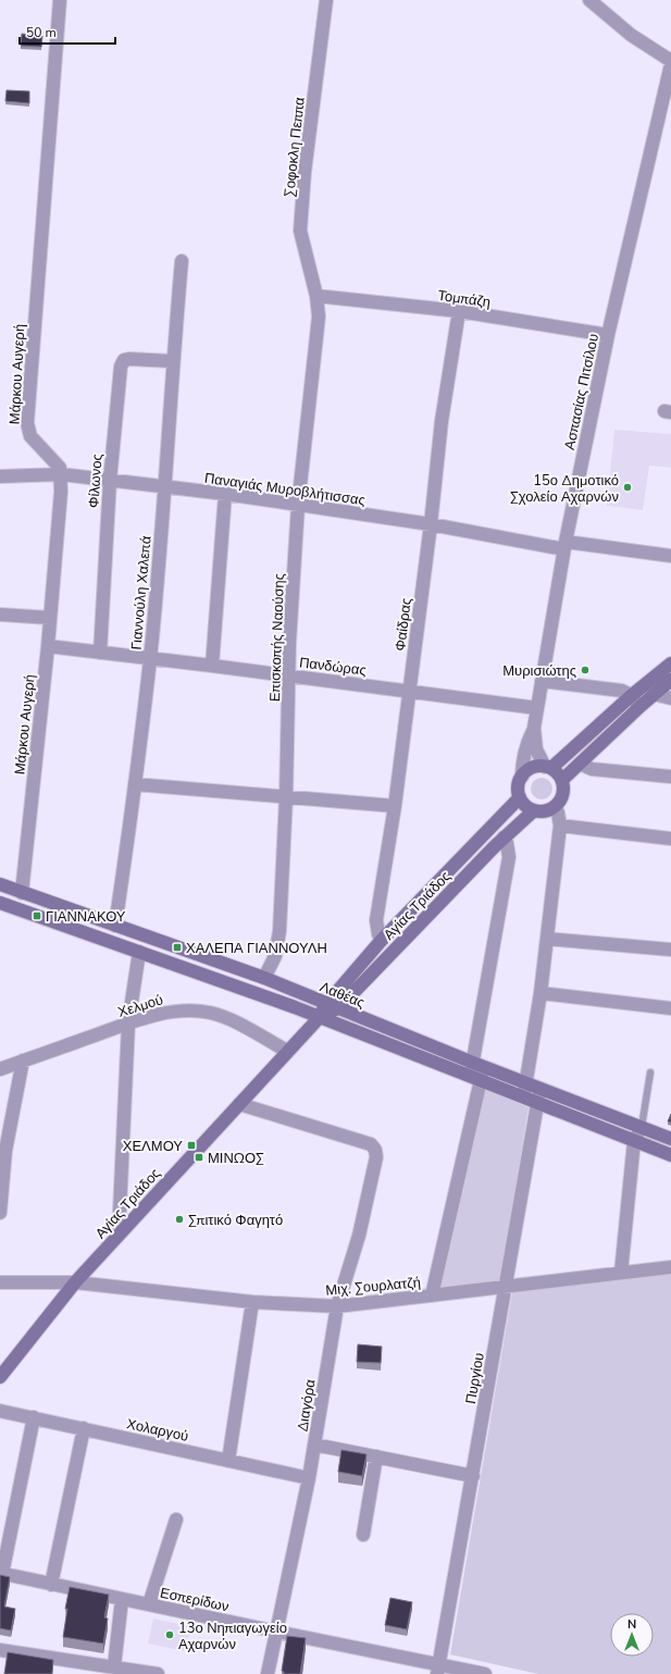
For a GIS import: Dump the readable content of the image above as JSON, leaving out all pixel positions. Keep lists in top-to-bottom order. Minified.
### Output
{"streets":{"street":["Σοφοκλη Πεππα","Τομπάζη","Μάρκου Αυγερή","Ασπασίας Πιτσίλου","Φίλωνος","Παναγιάς Μυροβλήτισσας","Γιαννούλη Χαλεπά","Φαίδρας","Επισκοπής Ναούσης","Πανδώρας","Αγίας Τριάδος","Λαθέας","Χελμού","Μιχ. Σουρλατζή","Πυργίου","Διαγόρα","Χολαργού","Εσπερίδων"]},"crossings":[["Σοφοκλη Πεππα","Τομπάζη"],["Σοφοκλη Πεππα","Επισκοπής Ναούσης"],["Τομπάζη","Ασπασίας Πιτσίλου"],["Τομπάζη","Φαίδρας"],["Τομπάζη","Επισκοπής Ναούσης"],["Μάρκου Αυγερή","Παναγιάς Μυροβλήτισσας"],["Μάρκου Αυγερή","Πανδώρας"],["Μάρκου Αυγερή","Λαθέας"],["Ασπασίας Πιτσίλου","Παναγιάς Μυροβλήτισσας"],["Ασπασίας Πιτσίλου","Πανδώρας"],["Ασπασίας Πιτσίλου","Αγίας Τριάδος"],["Φίλωνος","Παναγιάς Μυροβλήτισσας"],["Φίλωνος","Γιαννούλη Χαλεπά"],["Φίλωνος","Πανδώρας"],["Παναγιάς Μυροβλήτισσας","Γιαννούλη Χαλεπά"],["Παναγιάς Μυροβλήτισσας","Φαίδρας"],["Παναγιάς Μυροβλήτισσας","Επισκοπής Ναούσης"],["Γιαννούλη Χαλεπά","Πανδώρας"],["Γιαννούλη Χαλεπά","Λαθέας"],["Φαίδρας","Πανδώρας"],["Φαίδρας","Αγίας Τριάδος"],["Επισκοπής Ναούσης","Πανδώρας"],["Επισκοπής Ναούσης","Λαθέας"],["Αγίας Τριάδος","Λαθέας"],["Αγίας Τριάδος","Χελμού"],["Αγίας Τριάδος","Μιχ. Σουρλατζή"],["Αγίας Τριάδος","Διαγόρα"],["Λαθέας","Πυργίου"],["Μιχ. Σουρλατζή","Πυργίου"],["Μιχ. Σουρλατζή","Διαγόρα"],["Πυργίου","Εσπερίδων"],["Διαγόρα","Χολαργού"],["Διαγόρα","Εσπερίδων"]],"places":{"other":["15ο Δημοτικό Σχολείο Αχαρνών","Μυρισιώτης","Σπιτικό Φαγητό","13ο Νηπιαγωγείο Αχαρνών"],"transit":["ΓΙΑΝΝΑΚΟΥ","ΧΑΛΕΠΑ ΓΙΑΝΝΟΥΛΗ","ΧΕΛΜΟΥ","ΜΙΝΩΟΣ"]},"scale_bar":"50 m","north":"top"}
